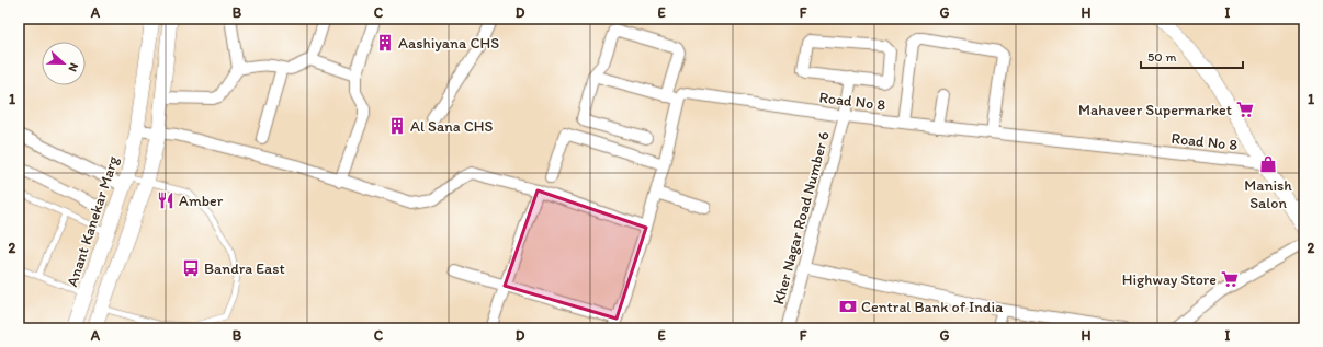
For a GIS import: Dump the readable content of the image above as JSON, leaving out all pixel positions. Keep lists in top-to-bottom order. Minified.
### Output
{"streets":{"street":["Road No 8","Kher Nagar Road Number 6","Anant Kanekar Marg"]},"crossings":[["Road No 8","Kher Nagar Road Number 6"]],"places":{"building":["Aashiyana CHS","Al Sana CHS"],"supermarket":["Mahaveer Supermarket","Highway Store"],"shop":["Manish Salon"],"restaurant":["Amber"],"bus stop":["Bandra East"],"bank":["Central Bank of India"]},"scale_bar":"50 m","north":"right","grid":{"columns":["A","B","C","D","E","F","G","H","I"],"rows":["1","2"]}}
